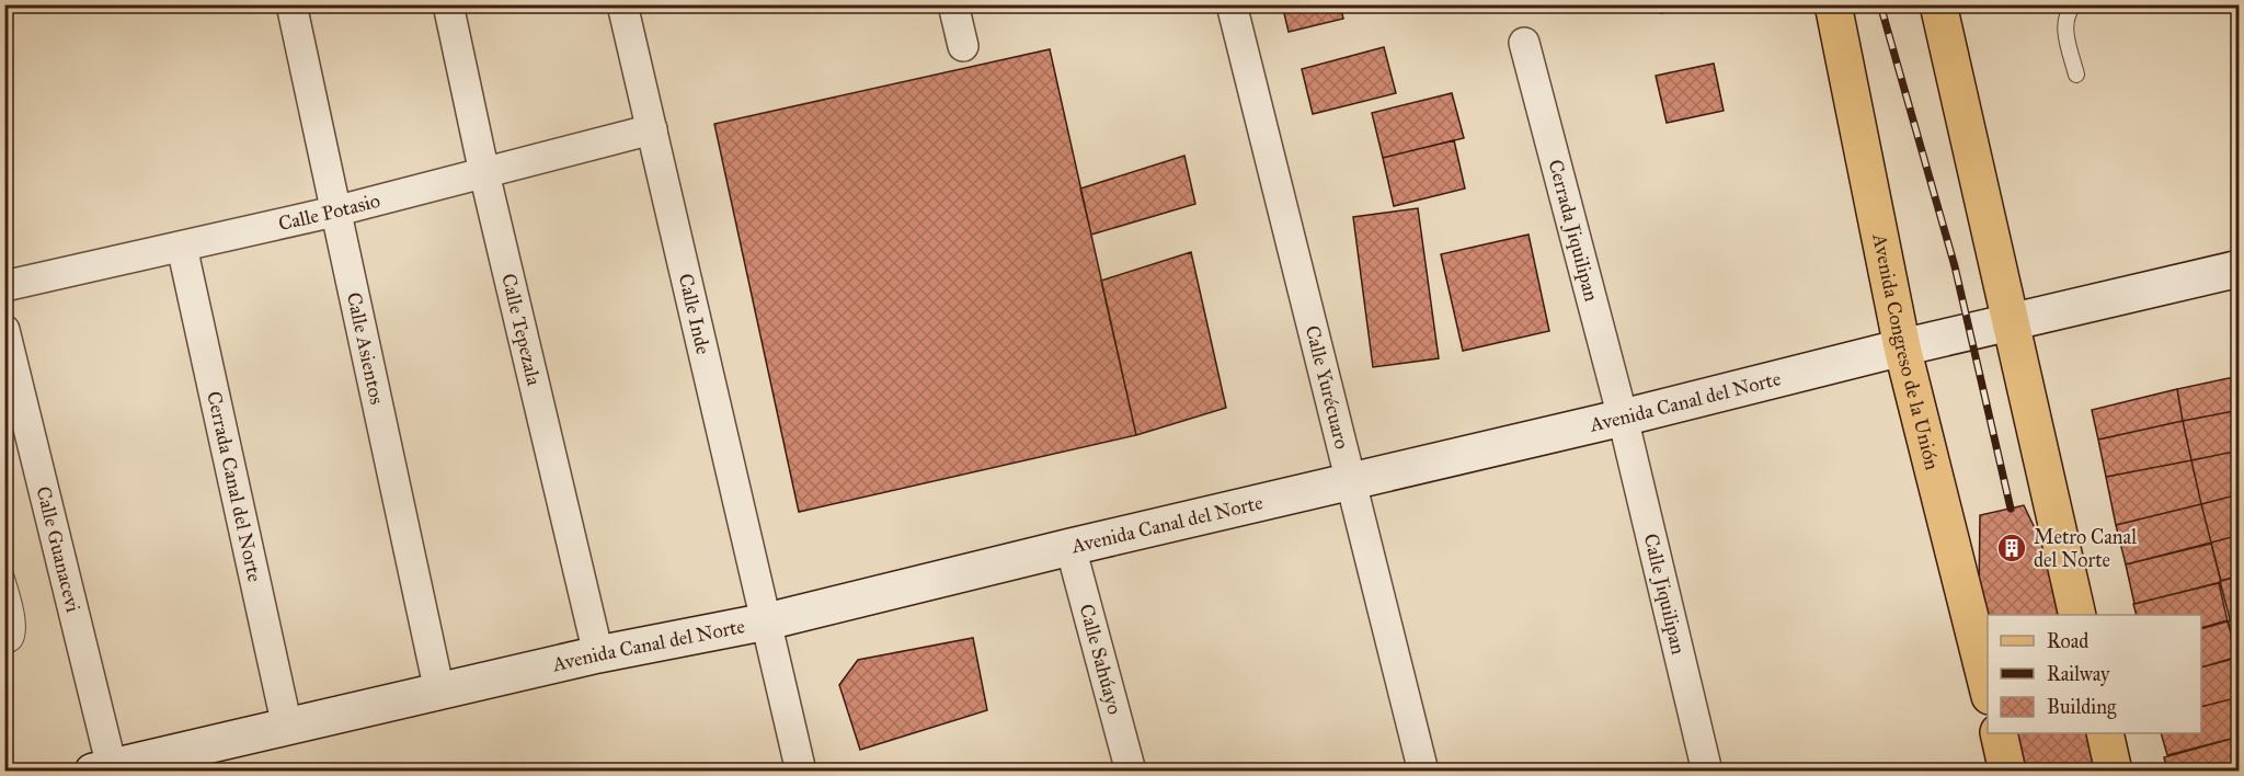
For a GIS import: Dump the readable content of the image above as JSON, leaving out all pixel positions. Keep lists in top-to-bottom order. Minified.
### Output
{"streets":{"main road":["Avenida Congreso de la Unión","Avenida Canal del Norte"],"street":["Calle Potasio","Cerrada Jiquilipan","Calle Inde","Calle Tepezala","Calle Asientos","Calle Yurécuaro","Cerrada Canal del Norte","Calle Guanacevi","Calle Jiquilipan","Calle Sahúayo"]},"crossings":[["Calle Potasio","Calle Inde"],["Calle Potasio","Calle Tepezala"],["Calle Potasio","Calle Asientos"],["Calle Potasio","Cerrada Canal del Norte"],["Cerrada Jiquilipan","Avenida Canal del Norte"],["Cerrada Jiquilipan","Calle Jiquilipan"],["Calle Inde","Avenida Canal del Norte"],["Calle Tepezala","Avenida Canal del Norte"],["Calle Asientos","Avenida Canal del Norte"],["Avenida Congreso de la Unión","Avenida Canal del Norte"],["Calle Yurécuaro","Avenida Canal del Norte"],["Avenida Canal del Norte","Cerrada Canal del Norte"],["Avenida Canal del Norte","Calle Guanacevi"],["Avenida Canal del Norte","Calle Jiquilipan"],["Avenida Canal del Norte","Calle Sahúayo"]],"places":{"building":["Metro Canal del Norte"]},"legend":["Road","Railway","Building"]}
